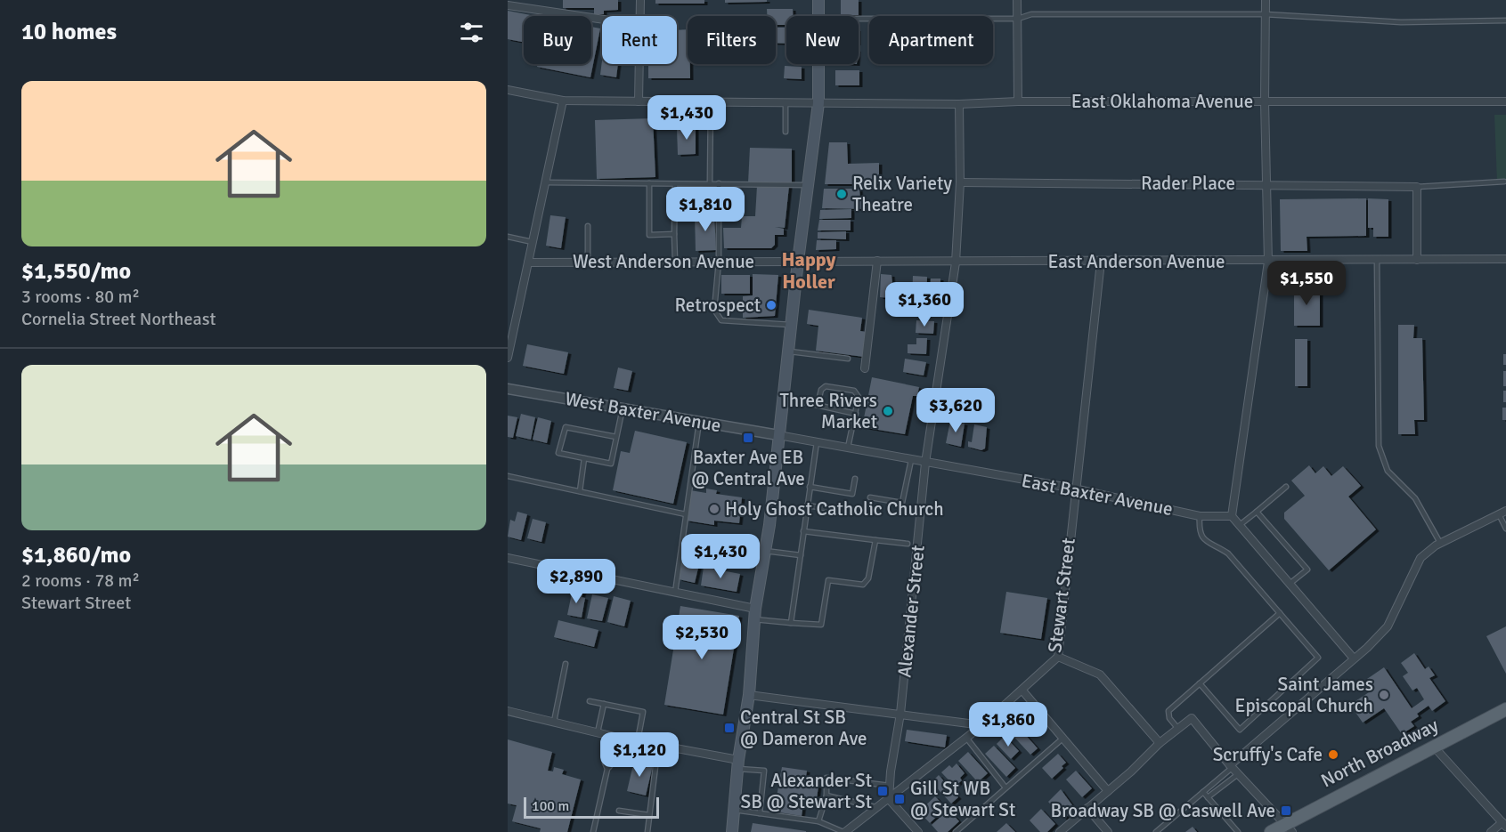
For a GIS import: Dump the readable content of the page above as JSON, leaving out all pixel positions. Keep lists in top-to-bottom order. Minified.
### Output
{"streets":{"main road":["North Broadway"],"street":["East Oklahoma Avenue","Rader Place","West Anderson Avenue","East Anderson Avenue","West Baxter Avenue","East Baxter Avenue","Stewart Street","Alexander Street"]},"crossings":[["East Oklahoma Avenue","Alexander Street"],["Rader Place","Alexander Street"],["West Anderson Avenue","East Anderson Avenue"],["East Anderson Avenue","Stewart Street"],["East Anderson Avenue","Alexander Street"],["West Baxter Avenue","East Baxter Avenue"],["East Baxter Avenue","Stewart Street"],["East Baxter Avenue","Alexander Street"],["Stewart Street","Alexander Street"]],"districts":["Happy Holler"],"places":{"other":["Relix Variety Theatre","Retrospect","Three Rivers Market","Holy Ghost Catholic Church","Saint James Episcopal Church","Scruffy's Cafe"],"transit":["Baxter Ave EB @ Central Ave","Central St SB @ Dameron Ave","Alexander St SB @ Stewart St","Gill St WB @ Stewart St","Broadway SB @ Caswell Ave"]},"scale_bar":"100 m","page":{"heading":"10 homes","chip":["Buy","Rent","Filters","New","Apartment"],"list":[{"name":"$1,550/mo","note":"3 rooms · 80 m² · Cornelia Street Northeast"},{"name":"$1,860/mo","note":"2 rooms · 78 m² · Stewart Street"}],"price":["$1,430","$1,810","$1,550","$1,360","$3,620","$1,430","$2,890","$2,530","$1,860","$1,120"],"scale":"100 m"}}
